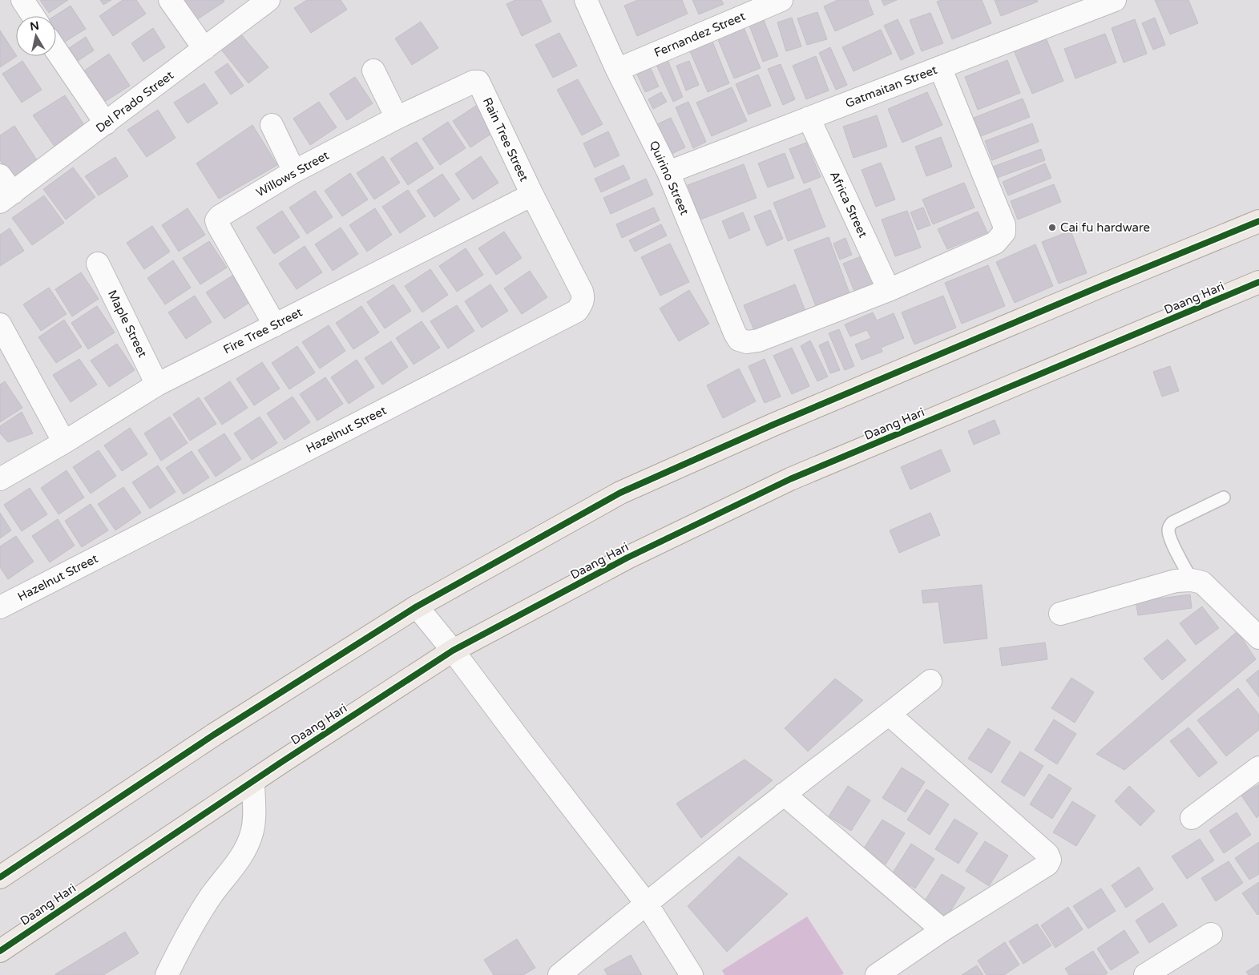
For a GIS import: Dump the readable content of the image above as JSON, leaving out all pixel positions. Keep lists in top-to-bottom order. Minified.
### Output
{"streets":{"main road":["Daang Hari"],"street":["Fernandez Street","Gatmaitan Street","Del Prado Street","Rain Tree Street","Willows Street","Quirino Street","Africa Street","Maple Street","Fire Tree Street","Hazelnut Street"]},"crossings":[["Fernandez Street","Quirino Street"],["Gatmaitan Street","Quirino Street"],["Gatmaitan Street","Africa Street"],["Rain Tree Street","Willows Street"],["Rain Tree Street","Fire Tree Street"],["Rain Tree Street","Hazelnut Street"],["Willows Street","Fire Tree Street"],["Quirino Street","Africa Street"],["Maple Street","Fire Tree Street"],["Fire Tree Street","Hazelnut Street"]],"places":["Cai fu hardware"],"north":"top"}
